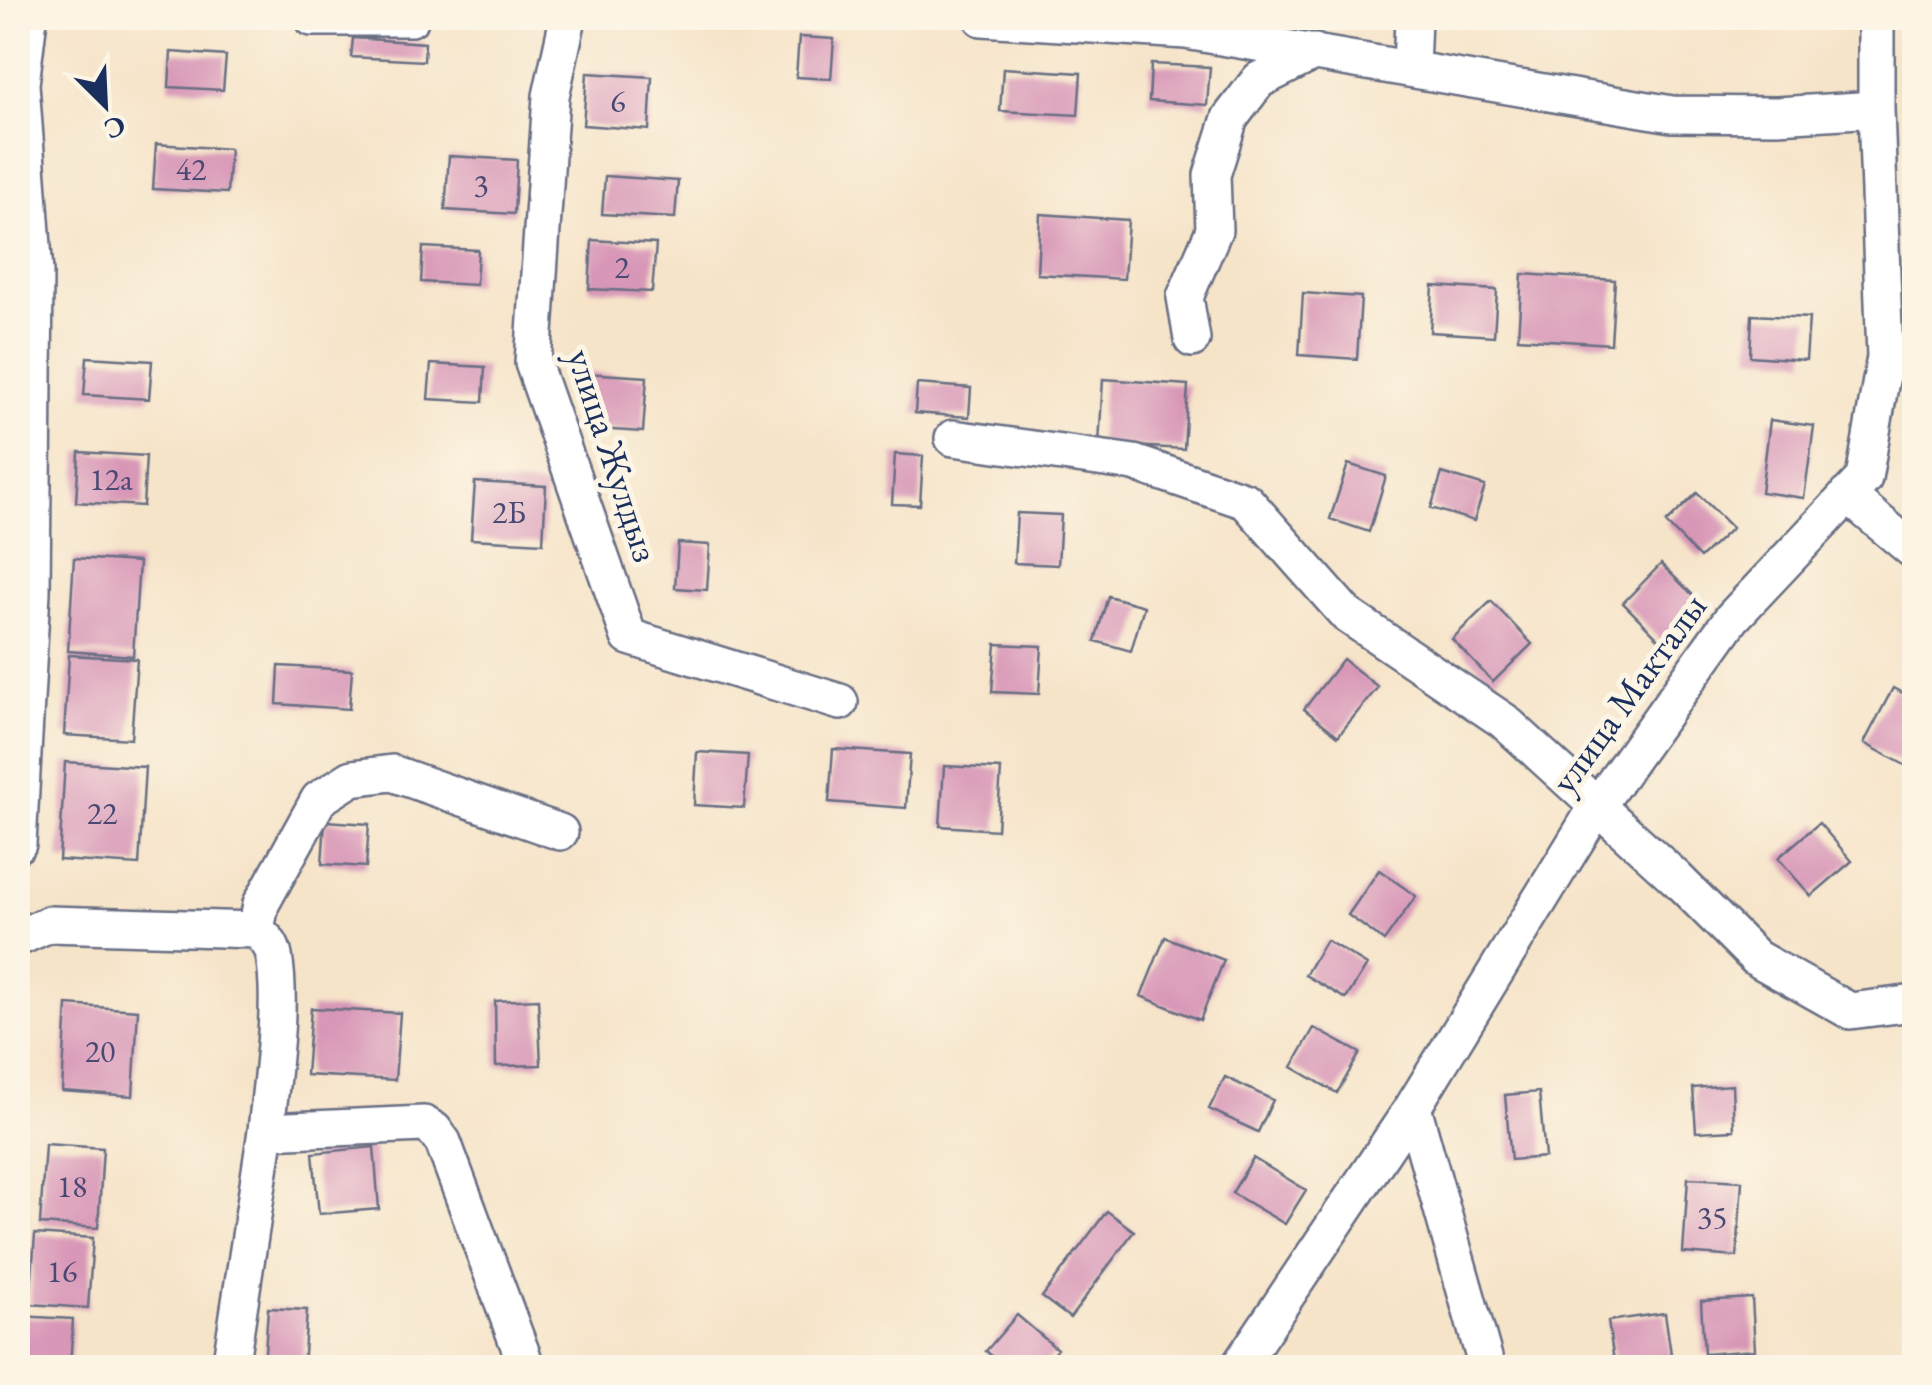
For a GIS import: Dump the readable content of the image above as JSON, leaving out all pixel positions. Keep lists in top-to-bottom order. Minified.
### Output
{"streets":{"street":["улица Жулдыз","улица Макталы"]},"house_numbers":["6","42","3","2","12а","2Б","22","20","18","35","16"],"north":"bottom right"}
